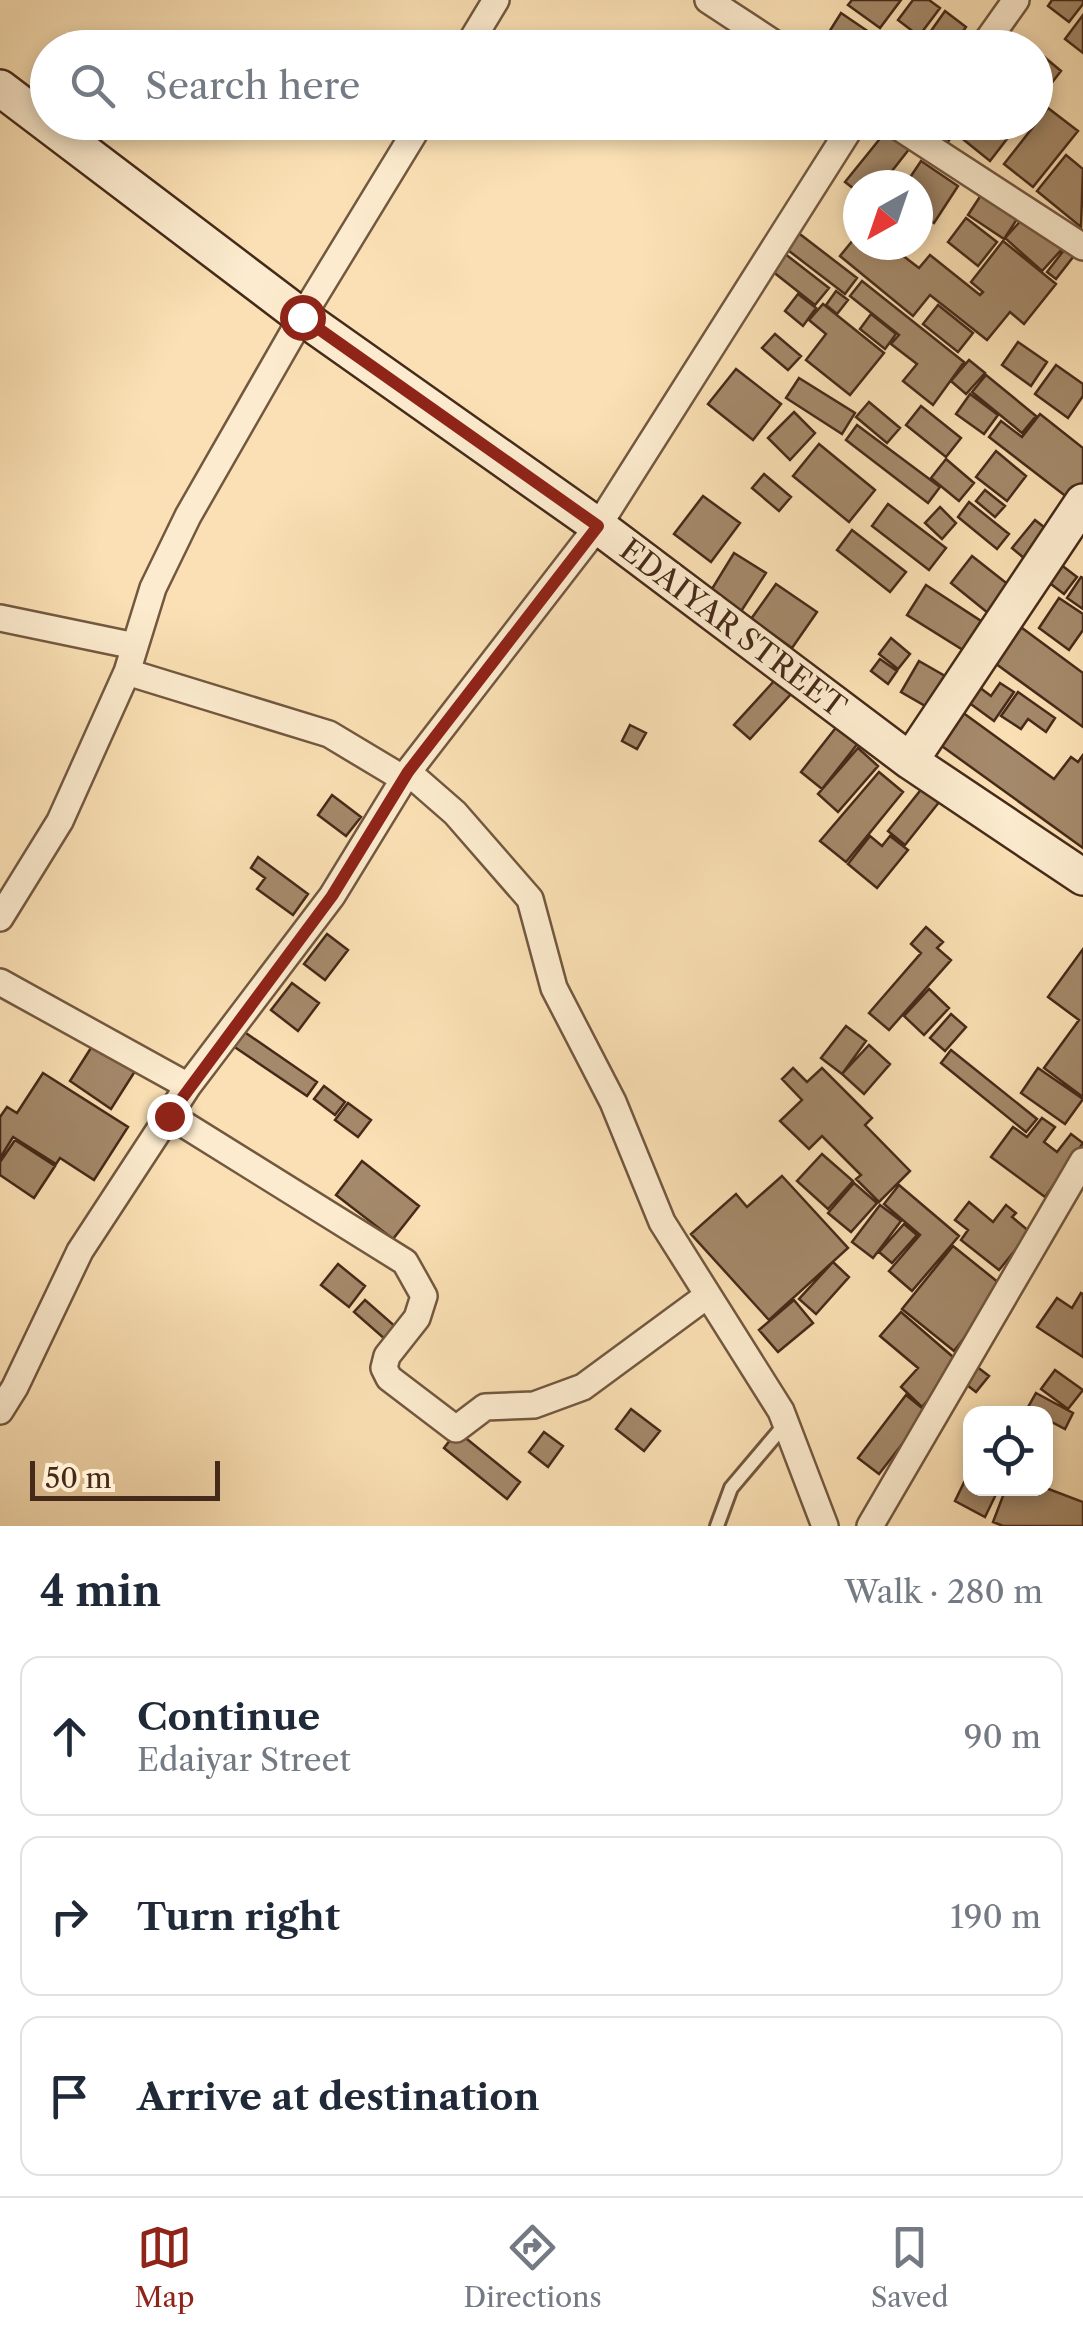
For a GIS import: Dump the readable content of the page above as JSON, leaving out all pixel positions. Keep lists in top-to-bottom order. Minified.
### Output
{"streets":{"street":["EDAIYAR STREET"]},"scale_bar":"50 m","north":"bottom left","page":{"search":"Search here","scale":"50 m","heading":["4 min","Walk · 280 m"],"list":[["Continue","Edaiyar Street","90 m"],["Turn right","190 m"],"Arrive at destination"],"nav":["Map","Directions","Saved"]}}
